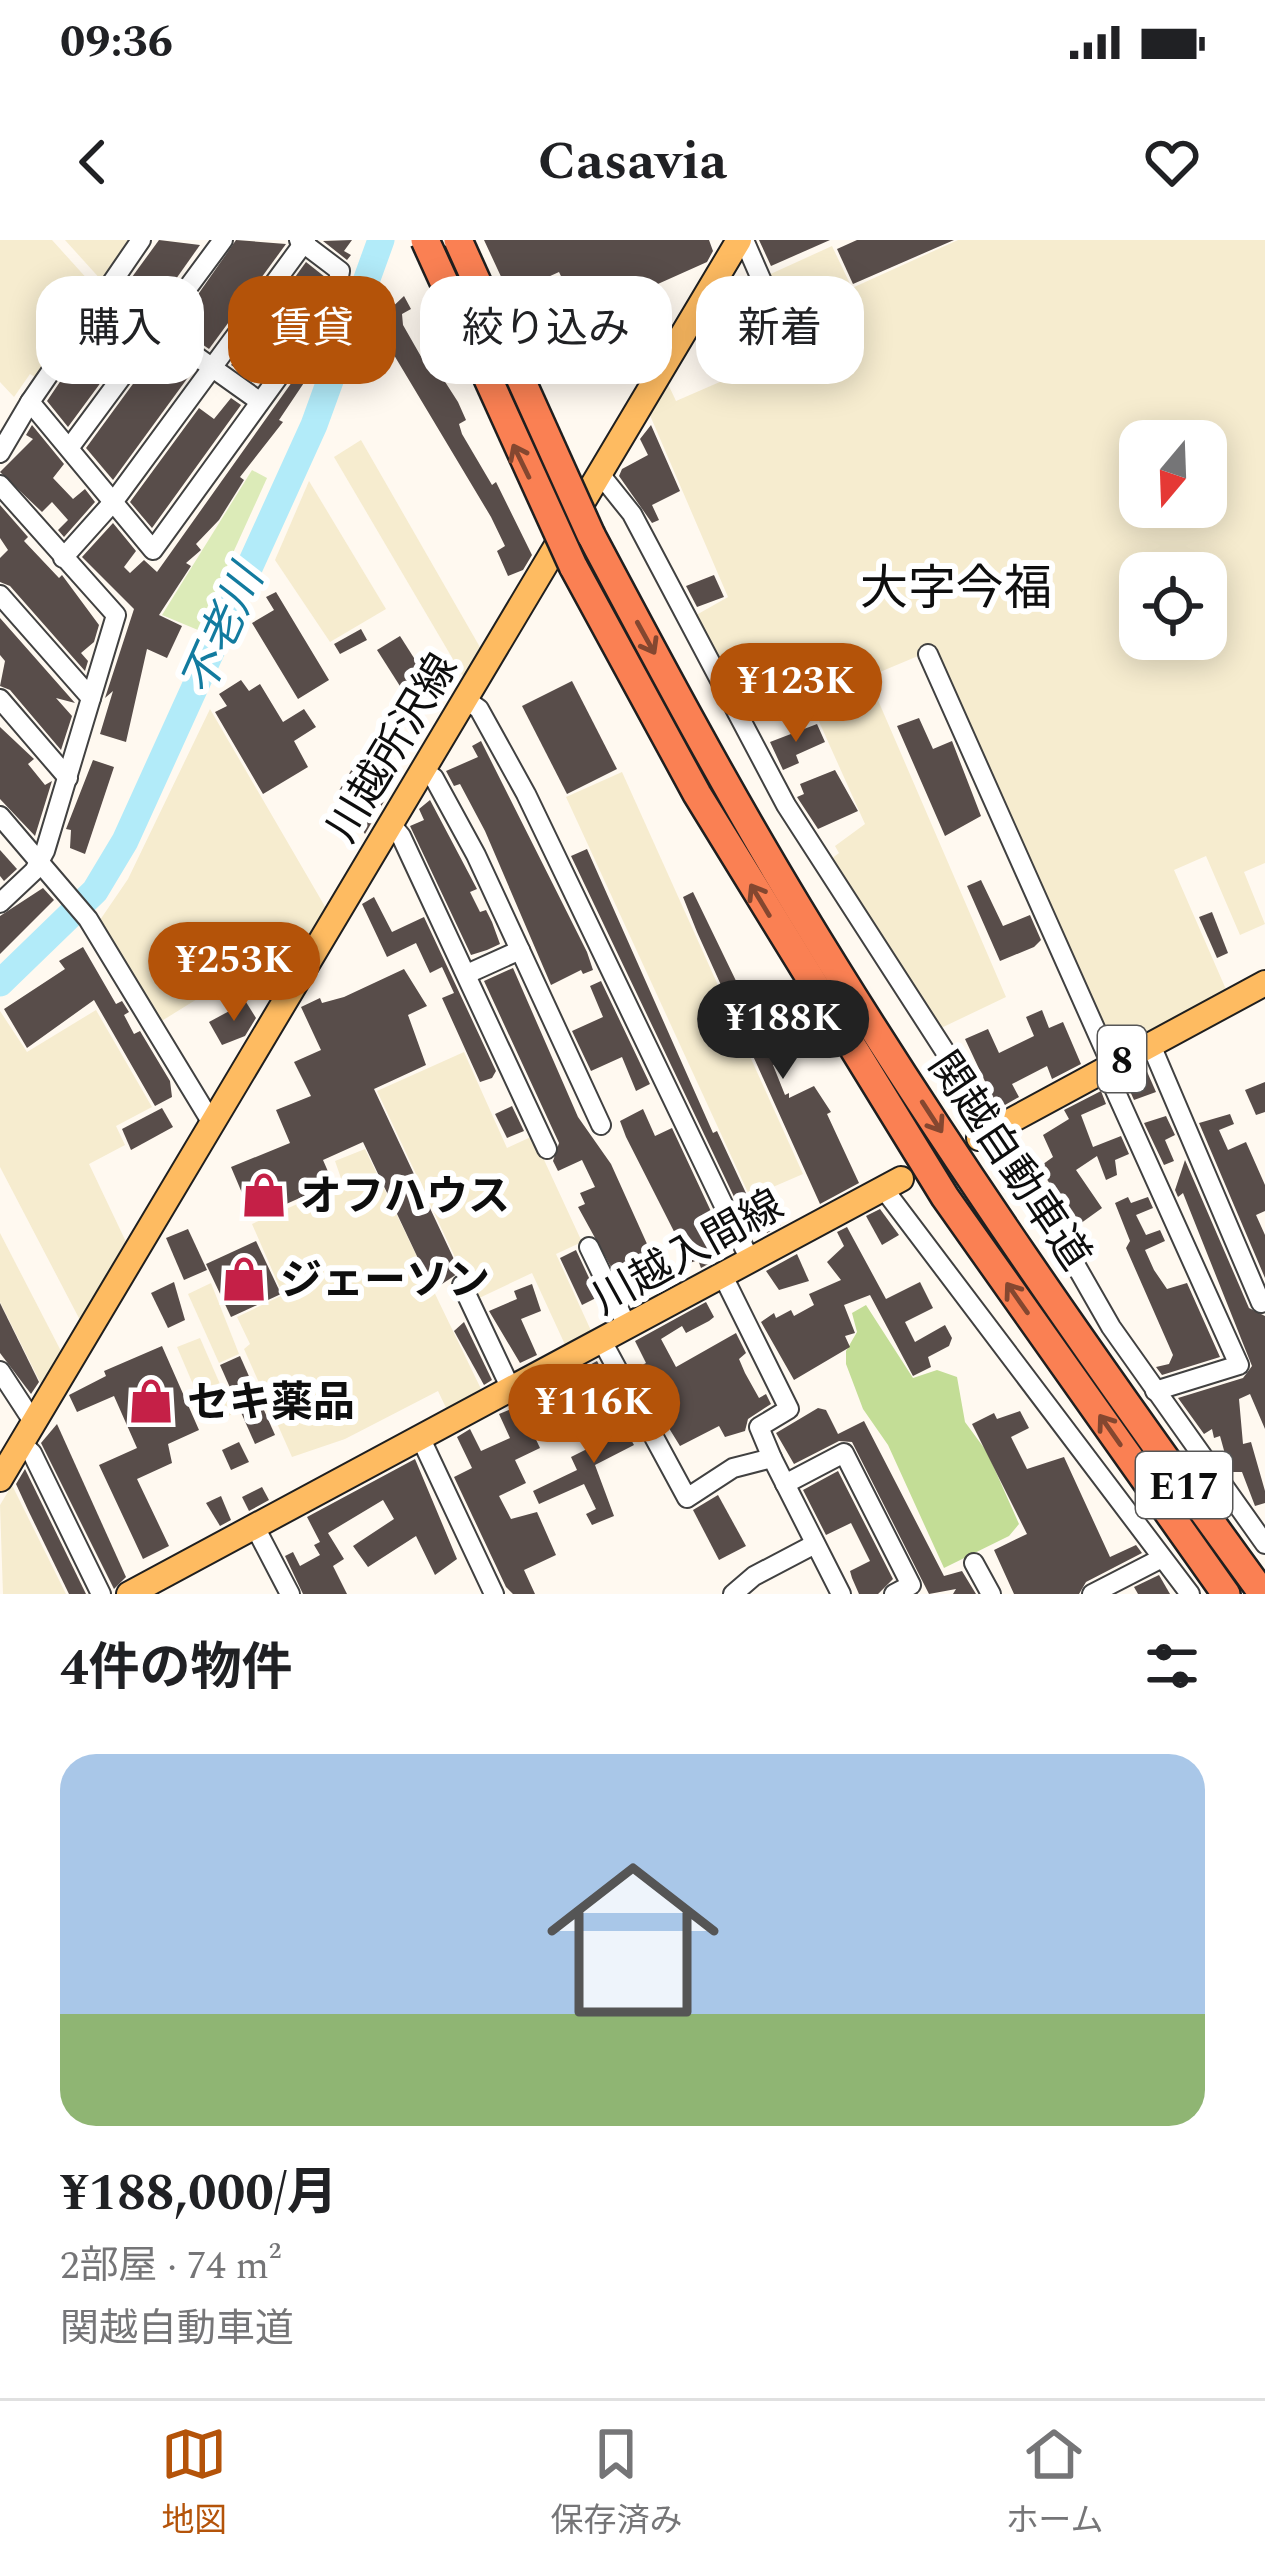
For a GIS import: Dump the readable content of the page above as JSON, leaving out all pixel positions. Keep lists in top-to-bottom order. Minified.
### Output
{"streets":{"highway":["関越自動車道","E17"],"main road":["川越所沢線","8","川越入間線"]},"districts":["大字今福"],"water":["不老川"],"places":{"shop":["オフハウス","ジェーソン","セキ薬品"]},"north":"bottom","page":{"status":"09:36","header":"Casavia","chip":["購入","賃貸","絞り込み","新着"],"price":["¥123K","¥253K","¥188K","¥116K"],"heading":"4件の物件","list":[{"name":"¥188,000/月","note":"2部屋 · 74 m² · 関越自動車道"}],"tabs":["地図","保存済み","ホーム"]}}
